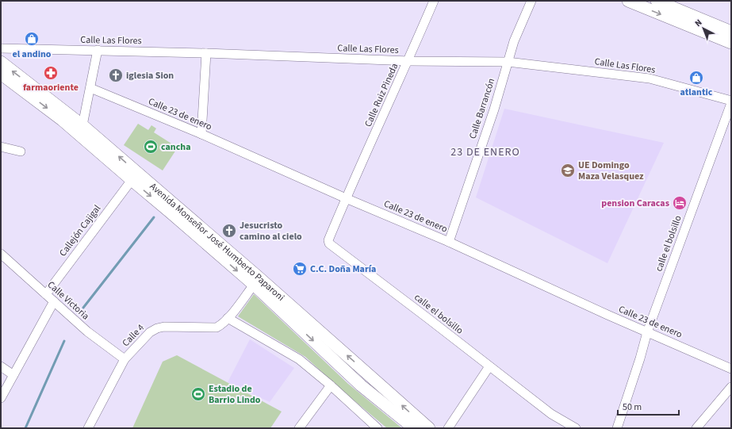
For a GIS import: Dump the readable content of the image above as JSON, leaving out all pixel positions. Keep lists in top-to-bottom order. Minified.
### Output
{"streets":{"street":["Calle Las Flores","Calle Ruiz Pineda","Calle Barrancón","Calle 23 de enero","Callejón Cajigal","Avenida Monseñor José Humberto Paparoni","calle el bolsillo","Calle Victoria","Calle 4"]},"crossings":[["Calle Las Flores","Calle Ruiz Pineda"],["Calle Las Flores","Calle Barrancón"],["Calle Ruiz Pineda","Calle 23 de enero"],["Calle Ruiz Pineda","calle el bolsillo"],["Calle Barrancón","Calle 23 de enero"],["Calle 23 de enero","calle el bolsillo"],["Callejón Cajigal","Avenida Monseñor José Humberto Paparoni"],["Callejón Cajigal","Calle Victoria"],["Avenida Monseñor José Humberto Paparoni","Calle 4"],["Calle Victoria","Calle 4"]],"districts":["23 DE ENERO"],"places":{"shop":["el andino","atlantic"],"pharmacy":["farmaoriente"],"church":["iglesia Sion","Jesucristo camino al cielo"],"sports":["cancha","Estadio de Barrio Lindo"],"school or university":["UE Domingo Maza Velasquez"],"hotel":["pension Caracas"],"supermarket":["C.C. Doña María"]},"scale_bar":"50 m","north":"top left"}
